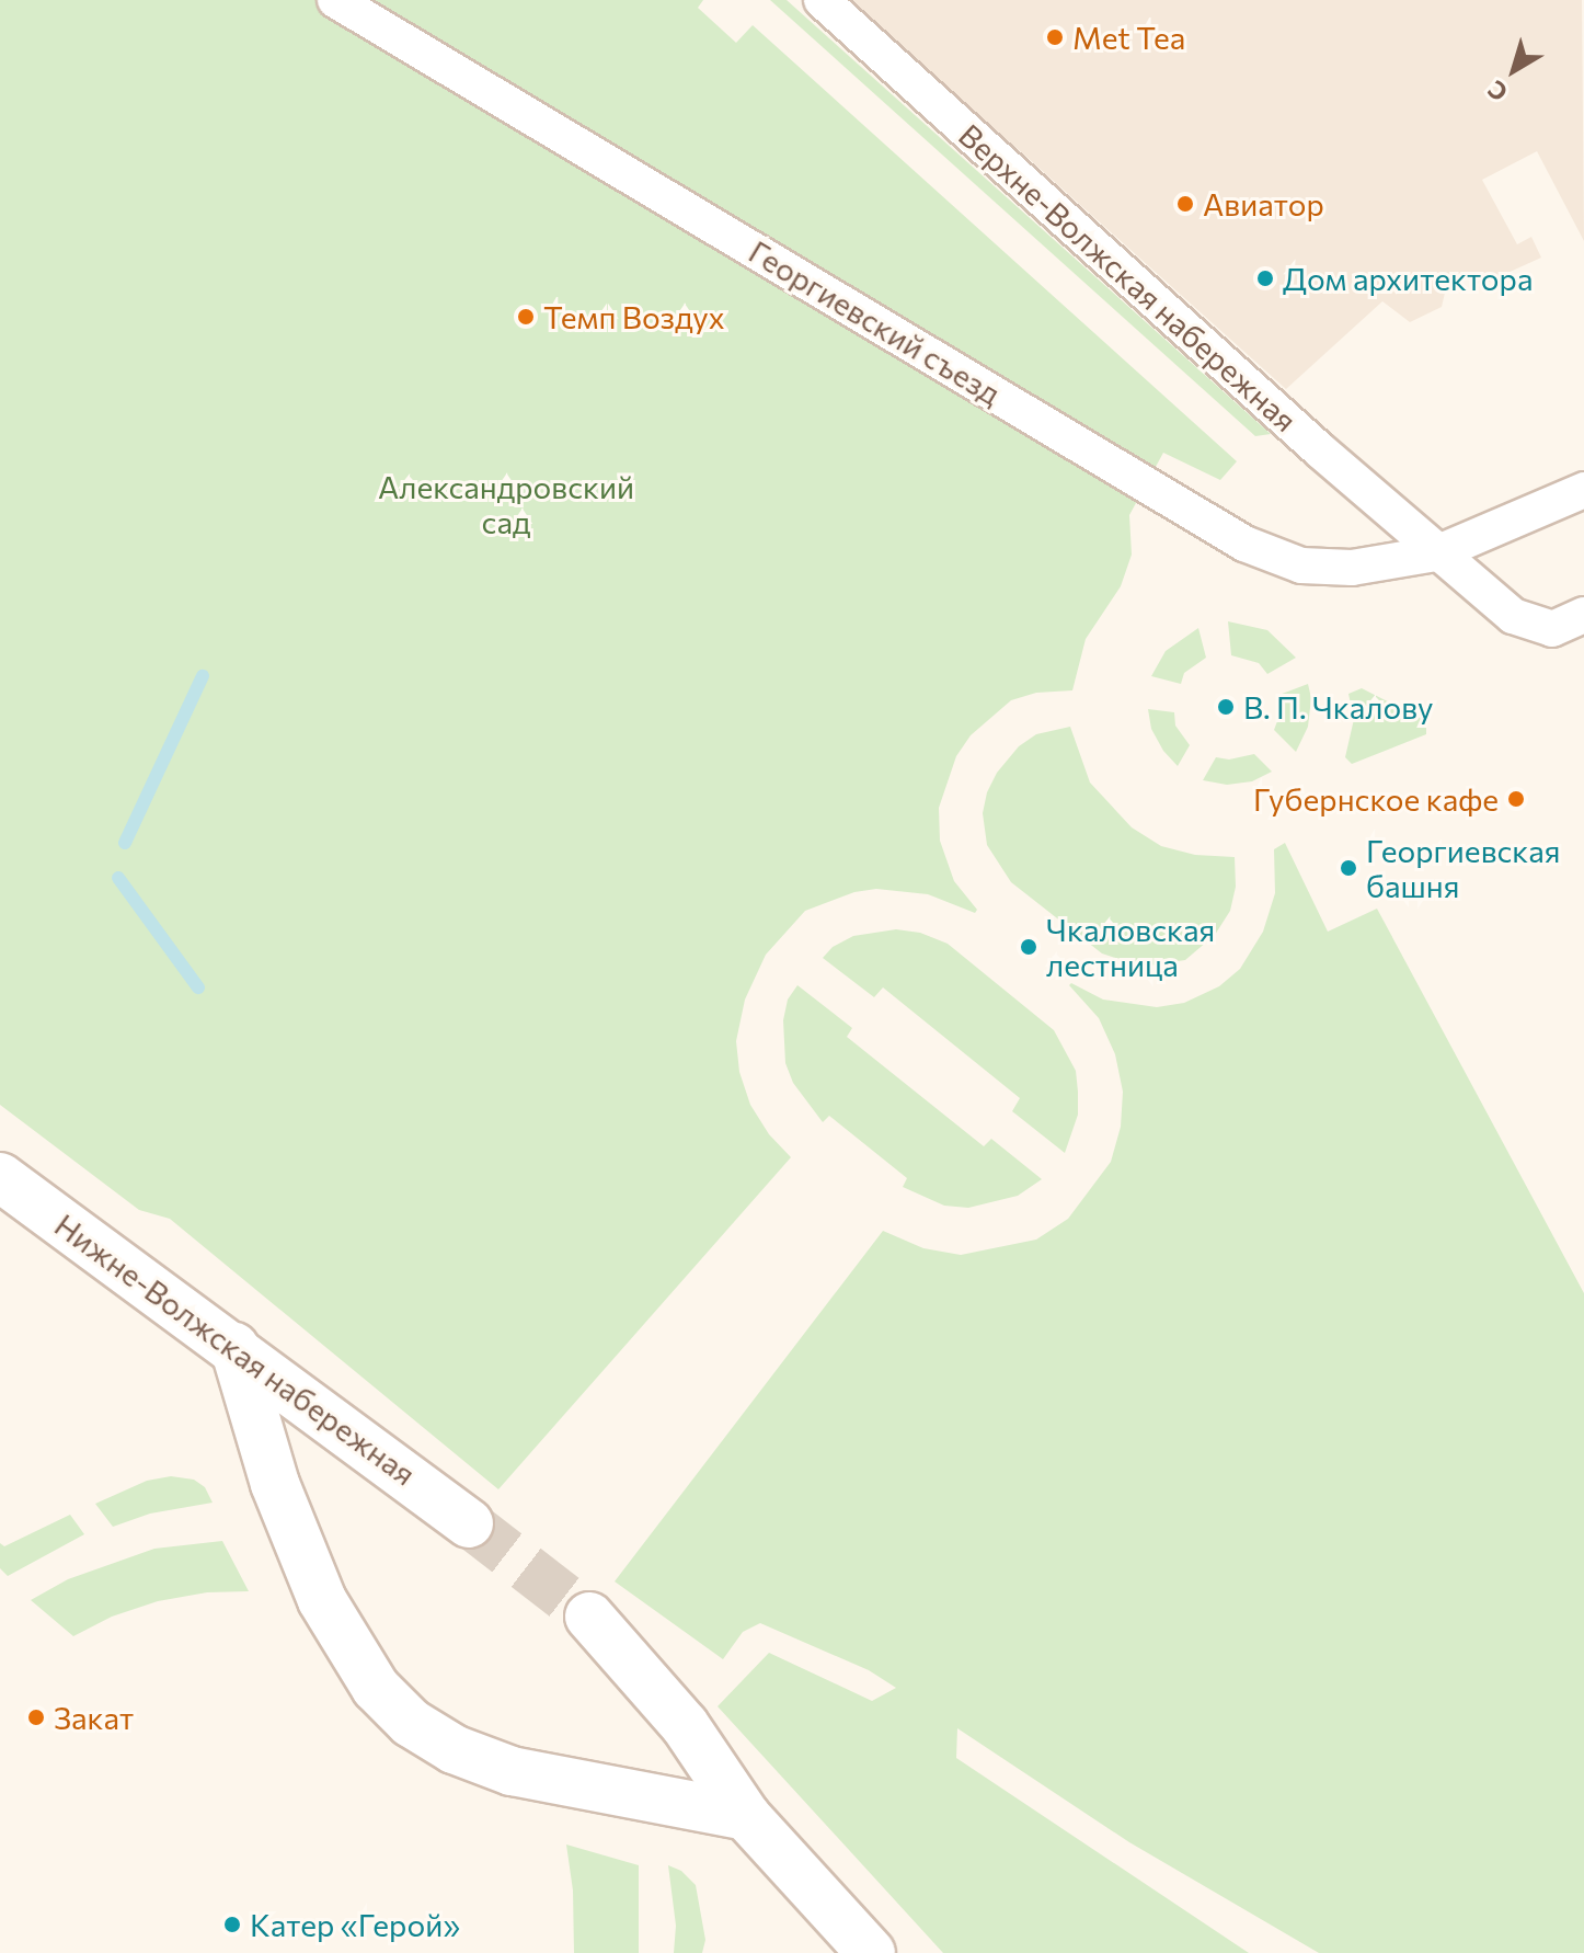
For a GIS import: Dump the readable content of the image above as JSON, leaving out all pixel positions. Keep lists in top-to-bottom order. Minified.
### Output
{"streets":{"main road":["Нижне-Волжская набережная"],"street":["Верхне-Волжская набережная","Георгиевский съезд"]},"crossings":[["Верхне-Волжская набережная","Георгиевский съезд"]],"parks":["Александровский сад"],"places":["Met Tea","Авиатор","Дом архитектора","Темп Воздух","В. П. Чкалову","Губернское кафе","Георгиевская башня","Чкаловская лестница","Закат","Катер «Герой»"],"north":"bottom left"}
